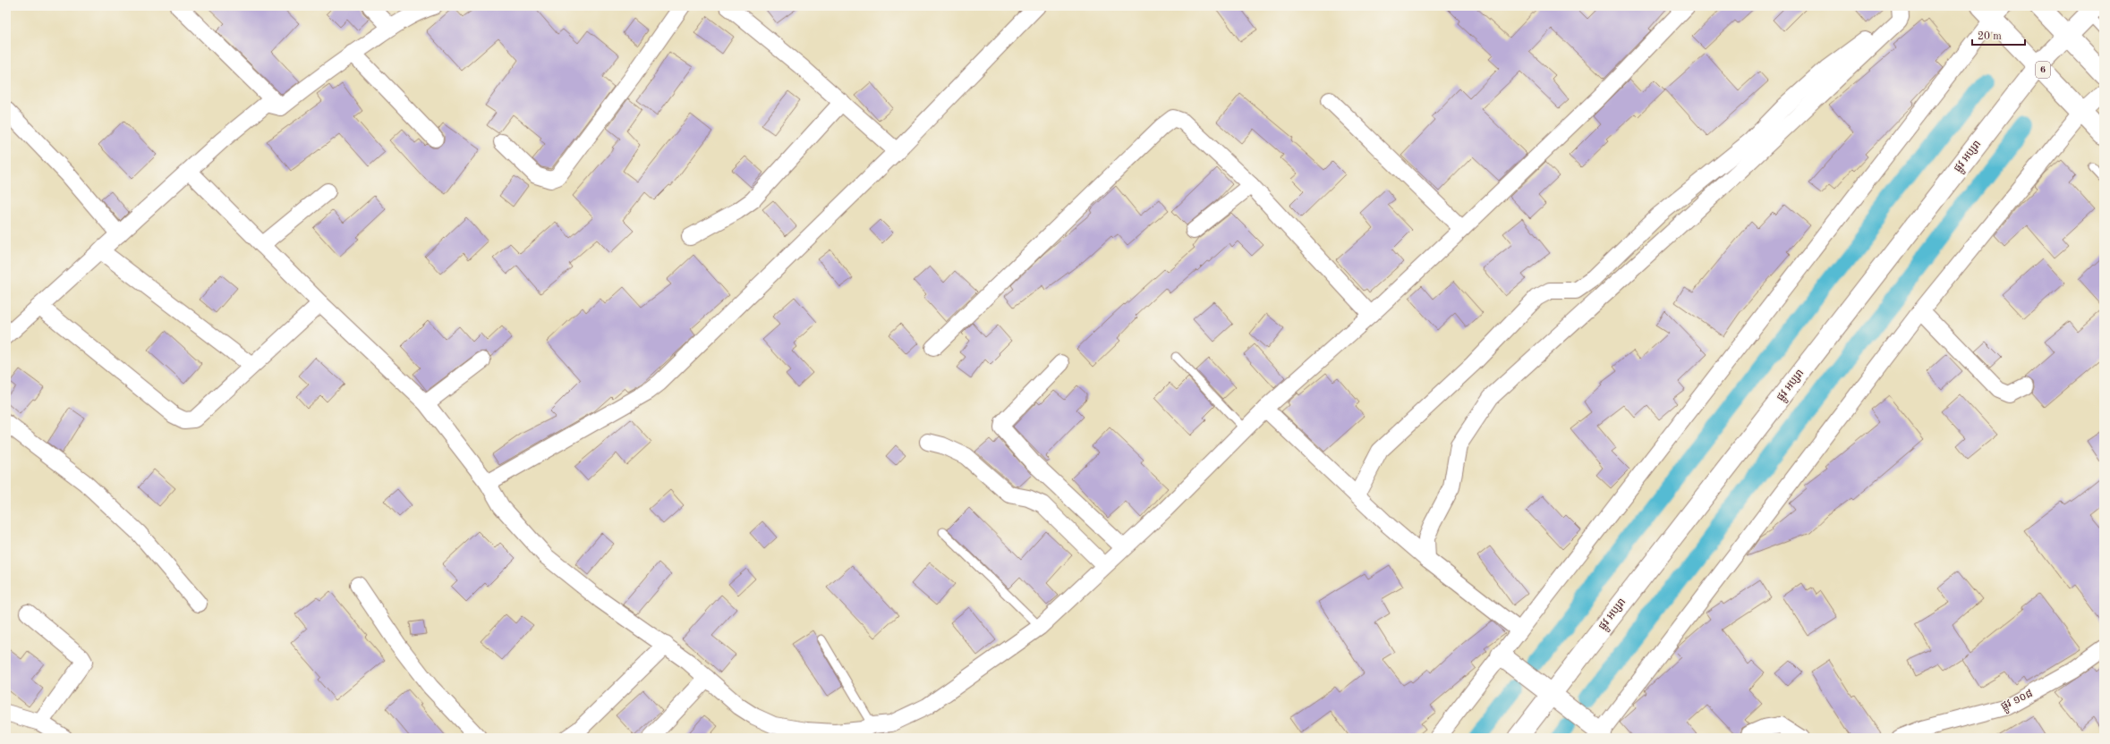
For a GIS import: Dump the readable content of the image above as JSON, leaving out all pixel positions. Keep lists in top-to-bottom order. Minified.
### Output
{"streets":{"main road":["6","ផ្លូវ អប្សរា"],"street":["ផ្លូវ ១០៨"]},"crossings":[["6","ផ្លូវ អប្សរា"]],"scale_bar":"20 m"}
